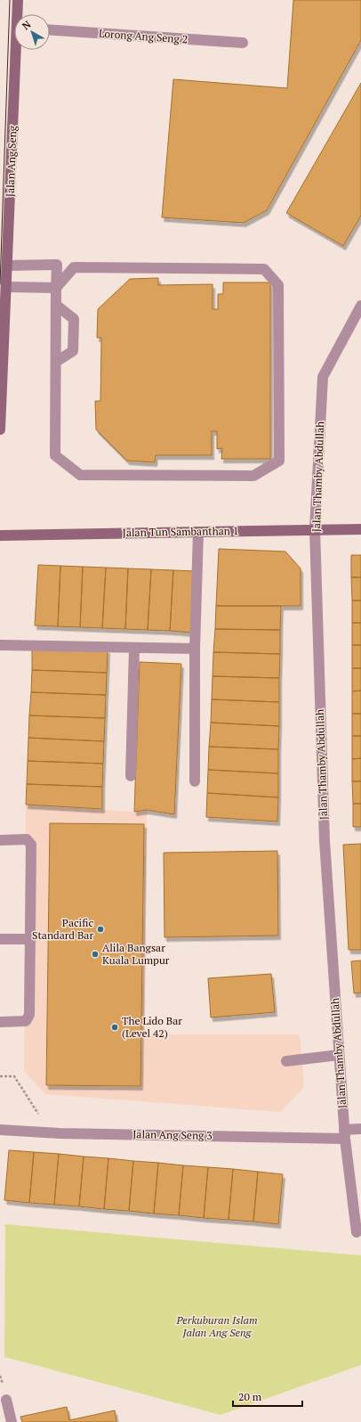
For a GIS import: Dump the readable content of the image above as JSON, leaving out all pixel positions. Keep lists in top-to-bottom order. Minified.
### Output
{"streets":{"street":["Lorong Ang Seng 2","Jalan Ang Seng","Jalan Thamby Abdullah","Jalan Tun Sambanthan 1","Jalan Ang Seng 3"]},"crossings":[["Jalan Thamby Abdullah","Jalan Tun Sambanthan 1"],["Jalan Thamby Abdullah","Jalan Ang Seng 3"]],"parks":["Perkuburan Islam Jalan Ang Seng"],"places":["Pacific Standard Bar","Alila Bangsar Kuala Lumpur","The Lido Bar (Level 42)"],"scale_bar":"20 m","north":"top left"}
